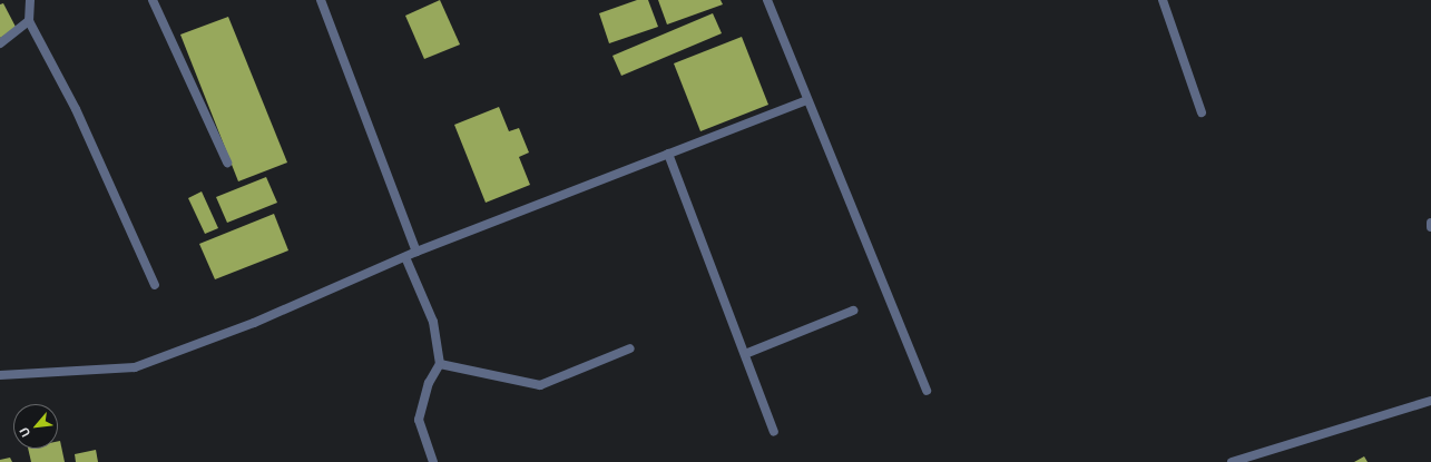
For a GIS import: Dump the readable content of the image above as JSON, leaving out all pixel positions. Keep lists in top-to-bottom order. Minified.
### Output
{"north":"bottom left"}
